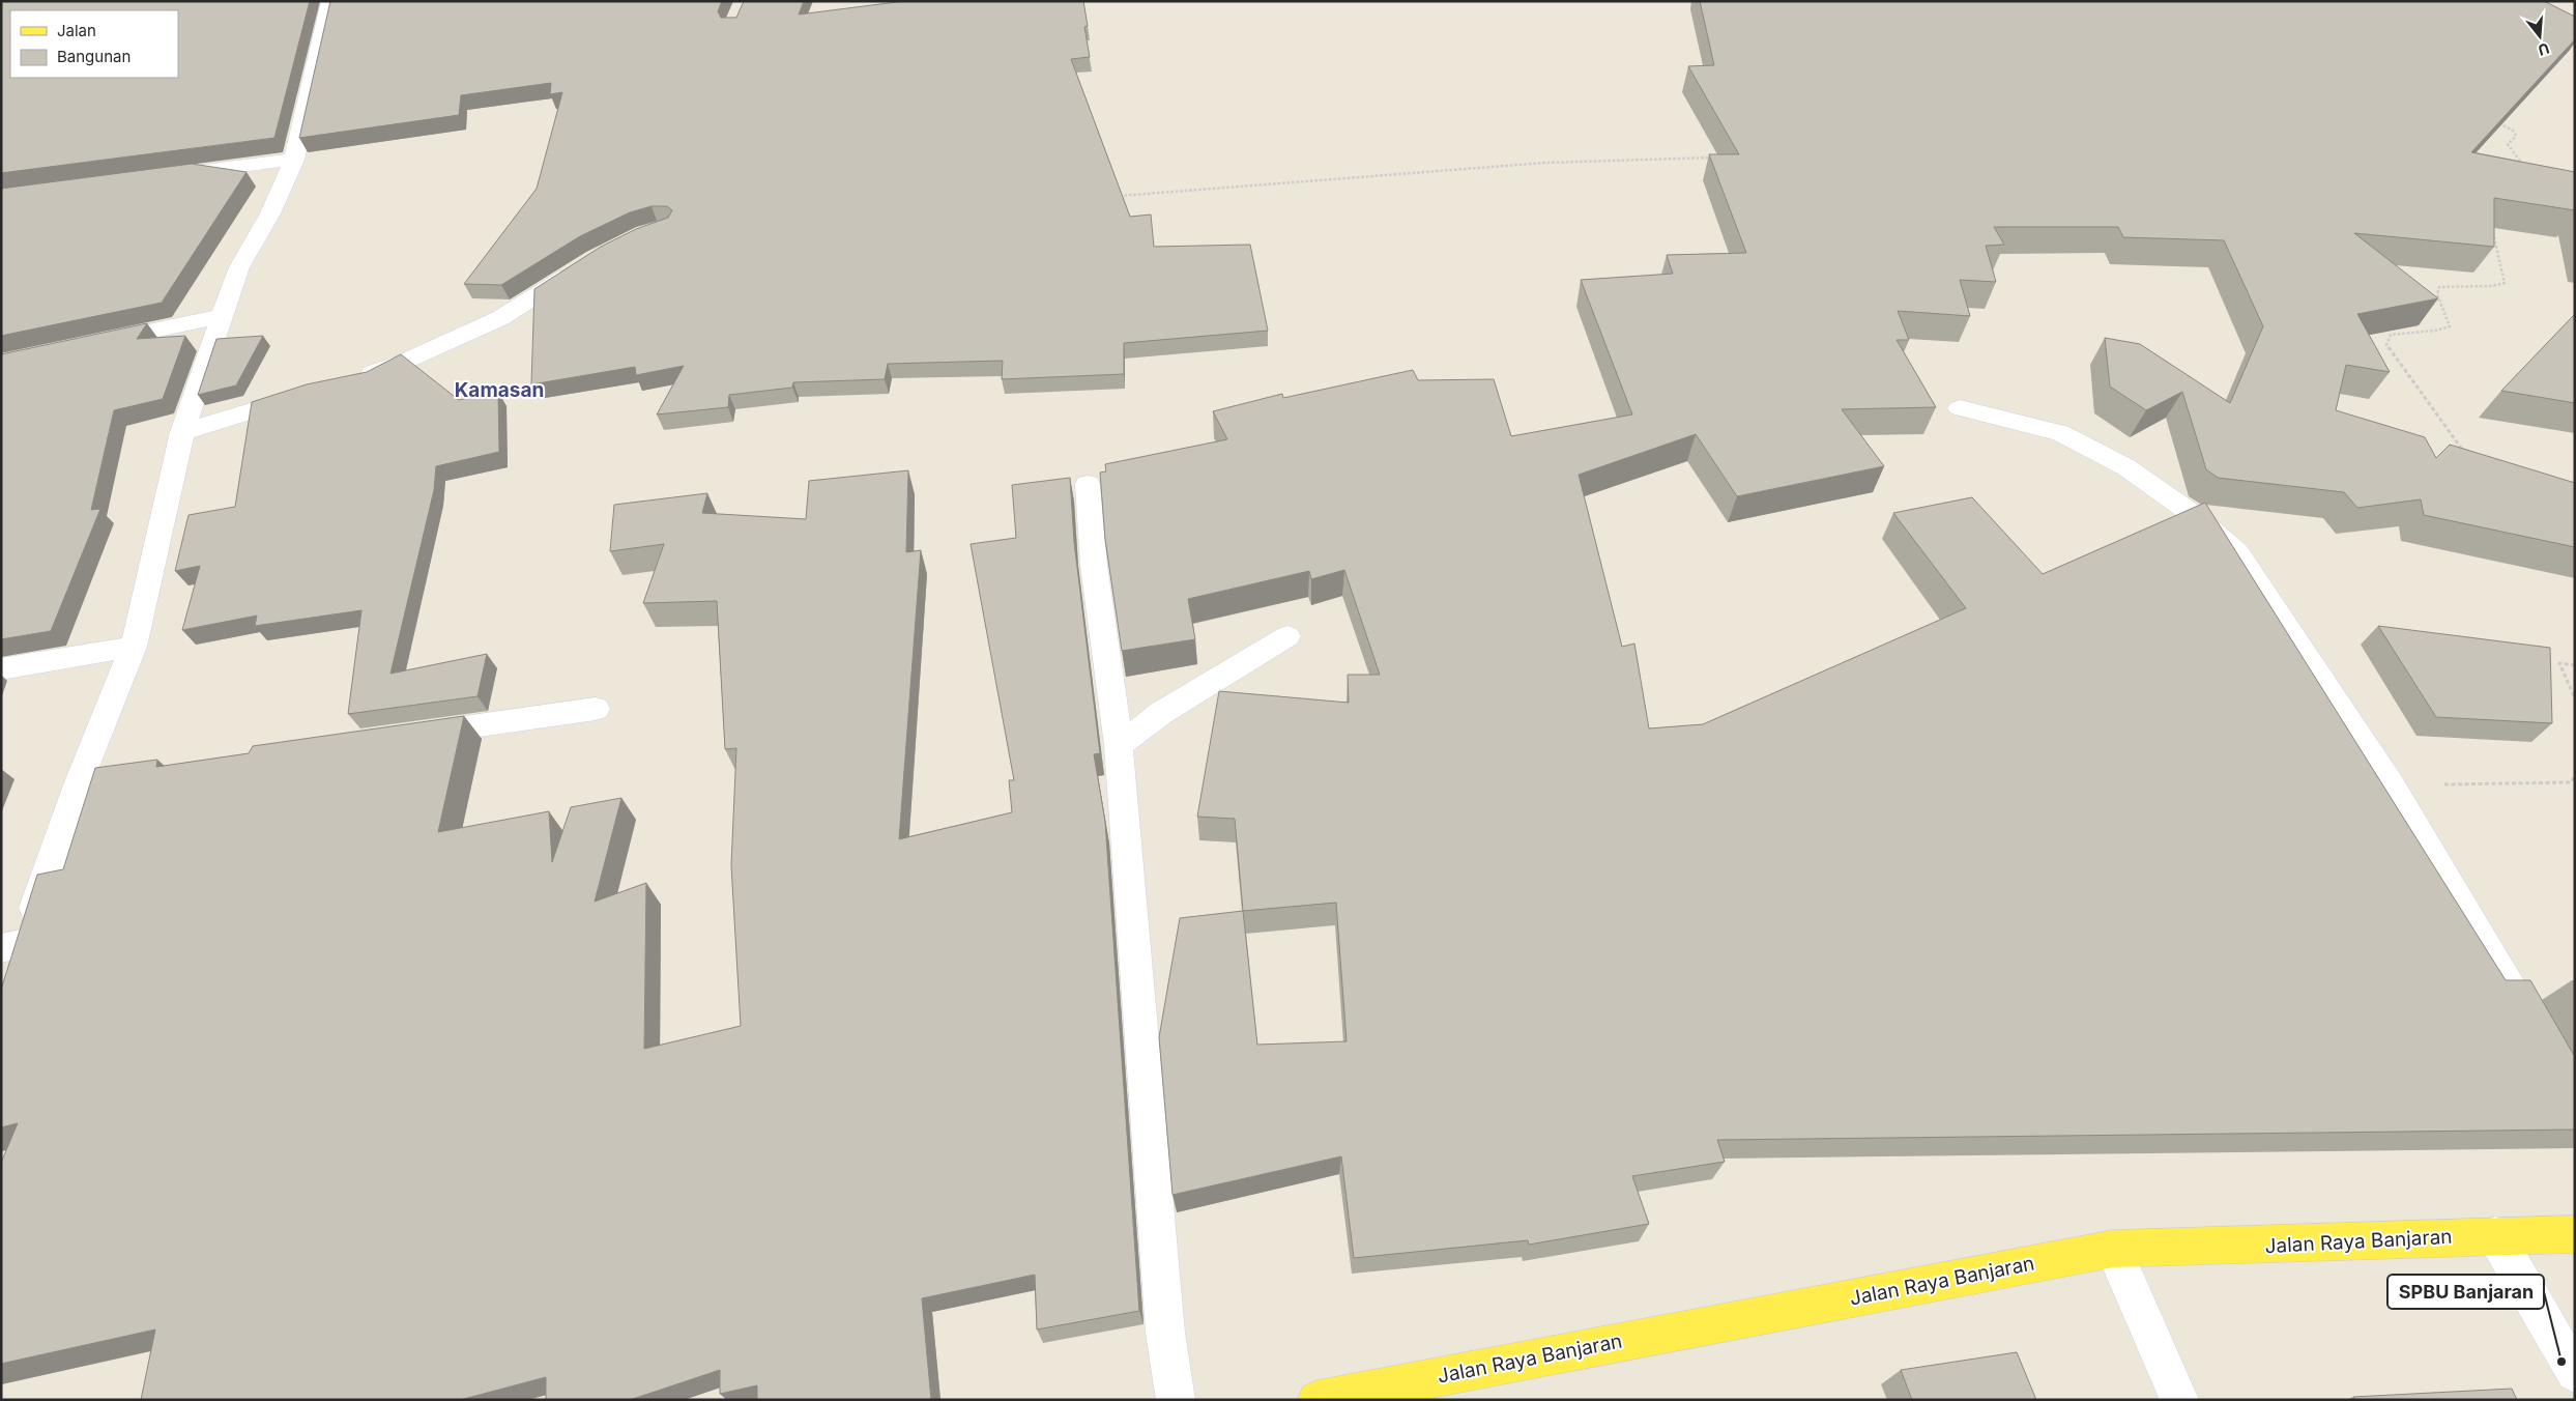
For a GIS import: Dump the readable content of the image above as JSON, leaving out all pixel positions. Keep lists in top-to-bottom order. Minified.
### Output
{"streets":{"main road":["Jalan Raya Banjaran"]},"districts":["Kamasan"],"places":["SPBU Banjaran"],"legend":["Jalan","Bangunan"],"north":"bottom"}
